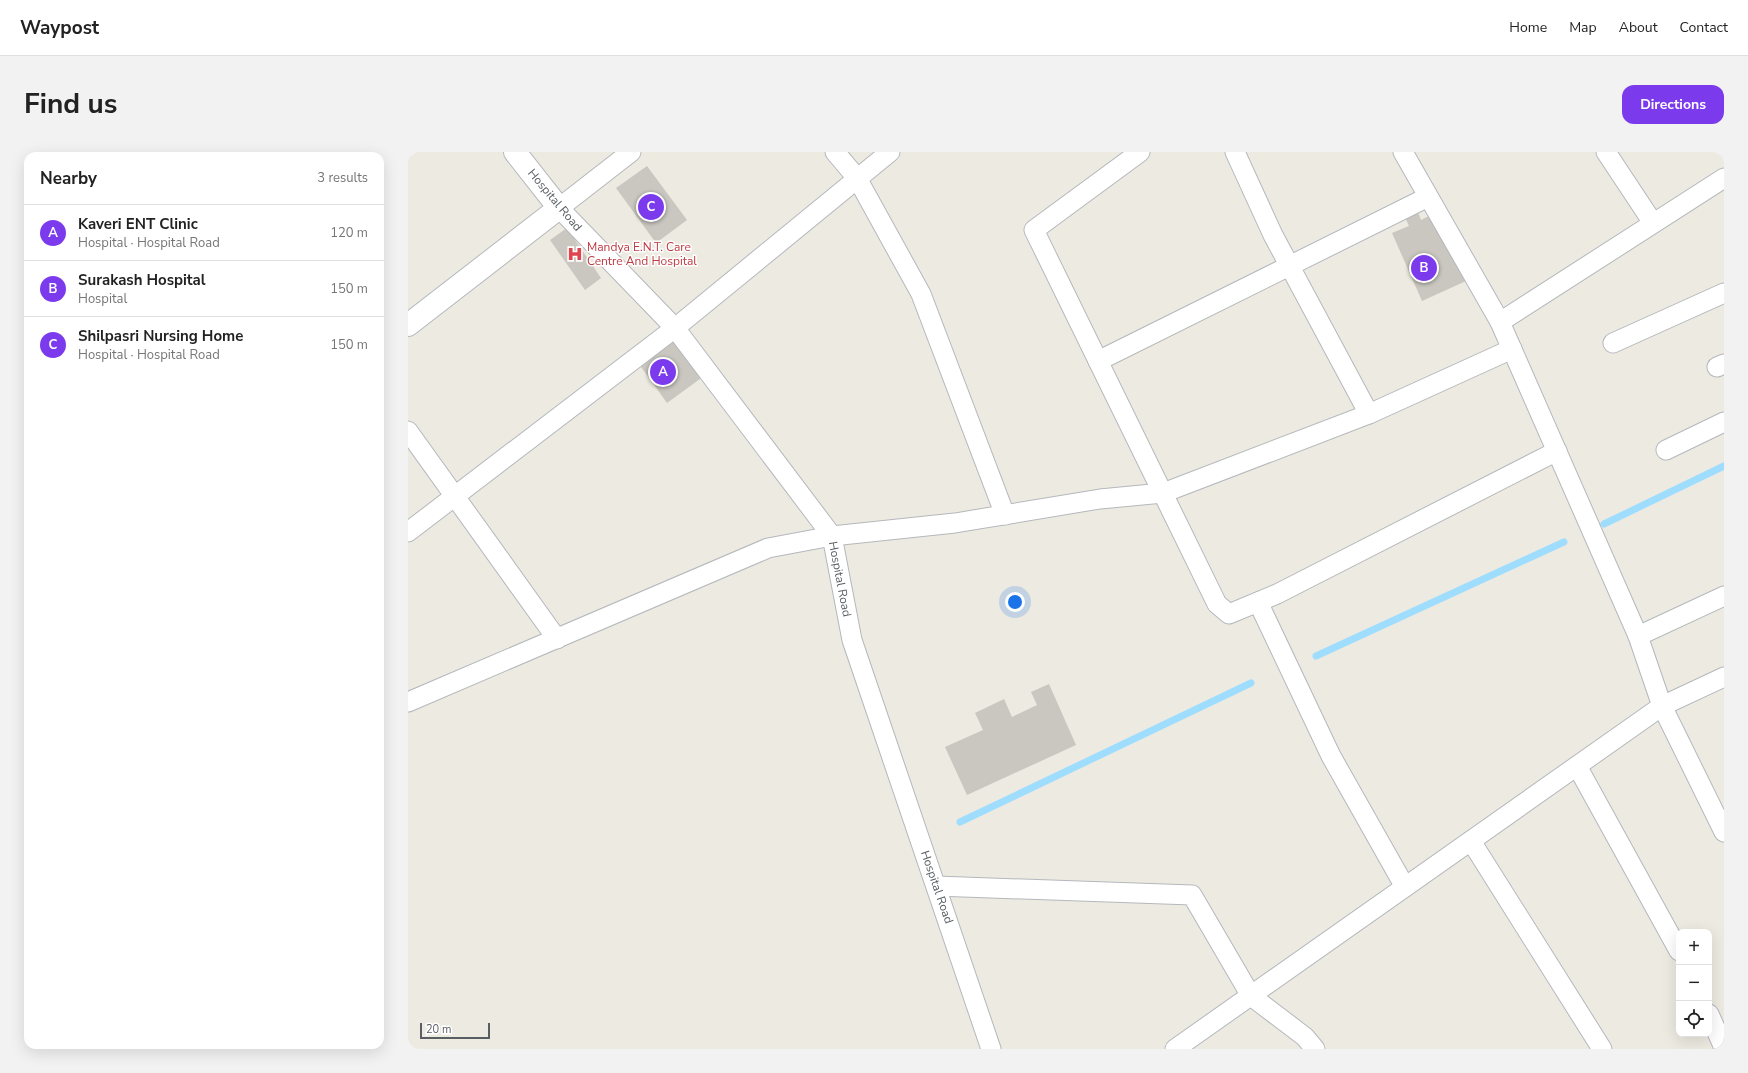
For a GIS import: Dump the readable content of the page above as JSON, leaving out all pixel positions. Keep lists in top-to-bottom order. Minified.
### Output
{"streets":{"street":["Hospital Road"]},"places":{"hospital":["Mandya E.N.T. Care Centre And Hospital"]},"scale_bar":"20 m","page":{"header":"Waypost","nav":["Home","Map","About","Contact"],"title":"Find us","buttons":"Directions","heading":["Nearby","3 results"],"pins":["C","B","A"],"list":[{"mark":"A","name":"Kaveri ENT Clinic","note":"Hospital · Hospital Road","value":"120 m"},{"mark":"B","name":"Surakash Hospital","note":"Hospital","value":"150 m"},{"mark":"C","name":"Shilpasri Nursing Home","note":"Hospital · Hospital Road","value":"150 m"}],"map_buttons":["+","−"],"scale":"20 m"}}
